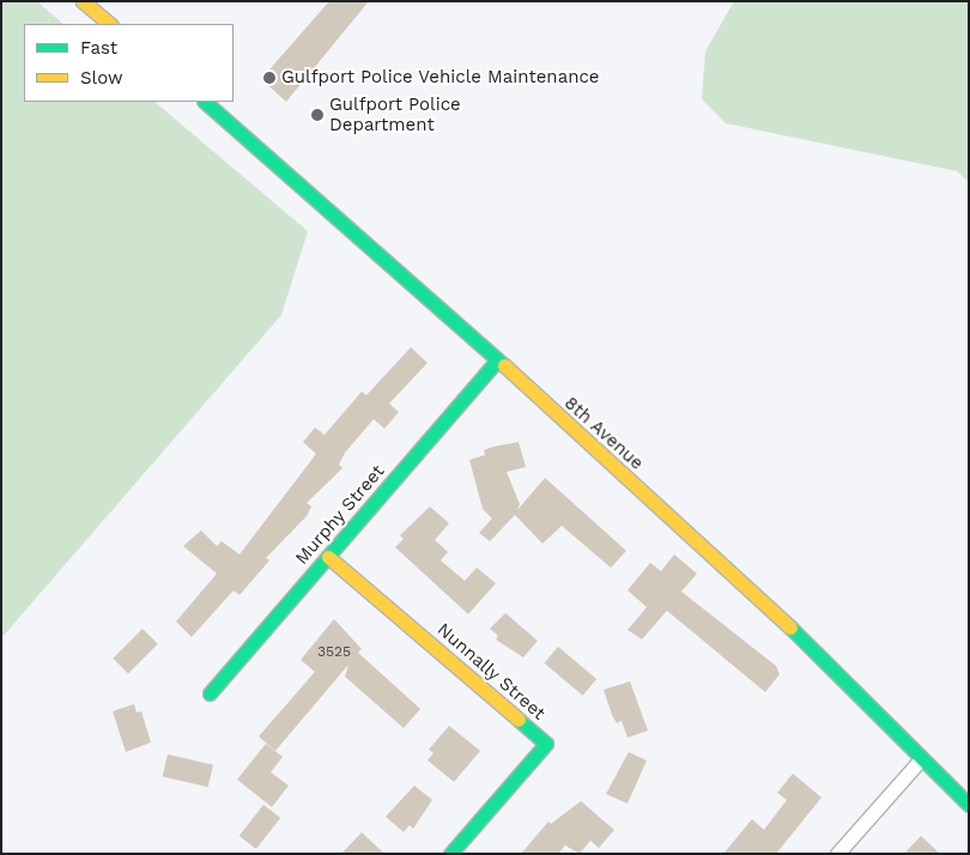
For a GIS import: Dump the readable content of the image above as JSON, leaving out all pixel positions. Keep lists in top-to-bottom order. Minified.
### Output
{"streets":{"street":["8th Avenue","Murphy Street","Nunnally Street"]},"crossings":[["8th Avenue","Murphy Street"],["Murphy Street","Nunnally Street"]],"places":["Gulfport Police Vehicle Maintenance","Gulfport Police Department"],"house_numbers":["3525"],"legend":["Fast","Slow"]}
